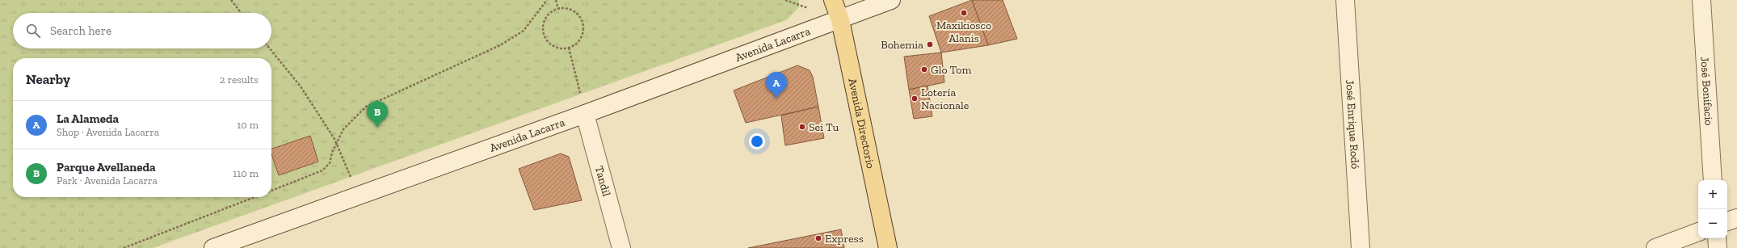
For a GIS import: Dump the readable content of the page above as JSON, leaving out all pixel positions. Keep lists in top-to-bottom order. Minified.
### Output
{"streets":{"main road":["Avenida Directorio"],"street":["Avenida Lacarra","José Bonifacio","José Enrique Rodó","Tandil"]},"crossings":[["Avenida Lacarra","Avenida Directorio"],["Avenida Lacarra","Tandil"]],"places":["Maxikiosco Alanis","Bohemia","Glo Tom","Lotería Nacionale","Sei Tu","Express"],"page":{"search":"Search here","heading":["Nearby","2 results"],"pins":["A","B"],"list":[{"mark":"A","name":"La Alameda","note":"Shop · Avenida Lacarra","value":"10 m"},{"mark":"B","name":"Parque Avellaneda","note":"Park · Avenida Lacarra","value":"110 m"}],"map_buttons":["+","−"]}}
